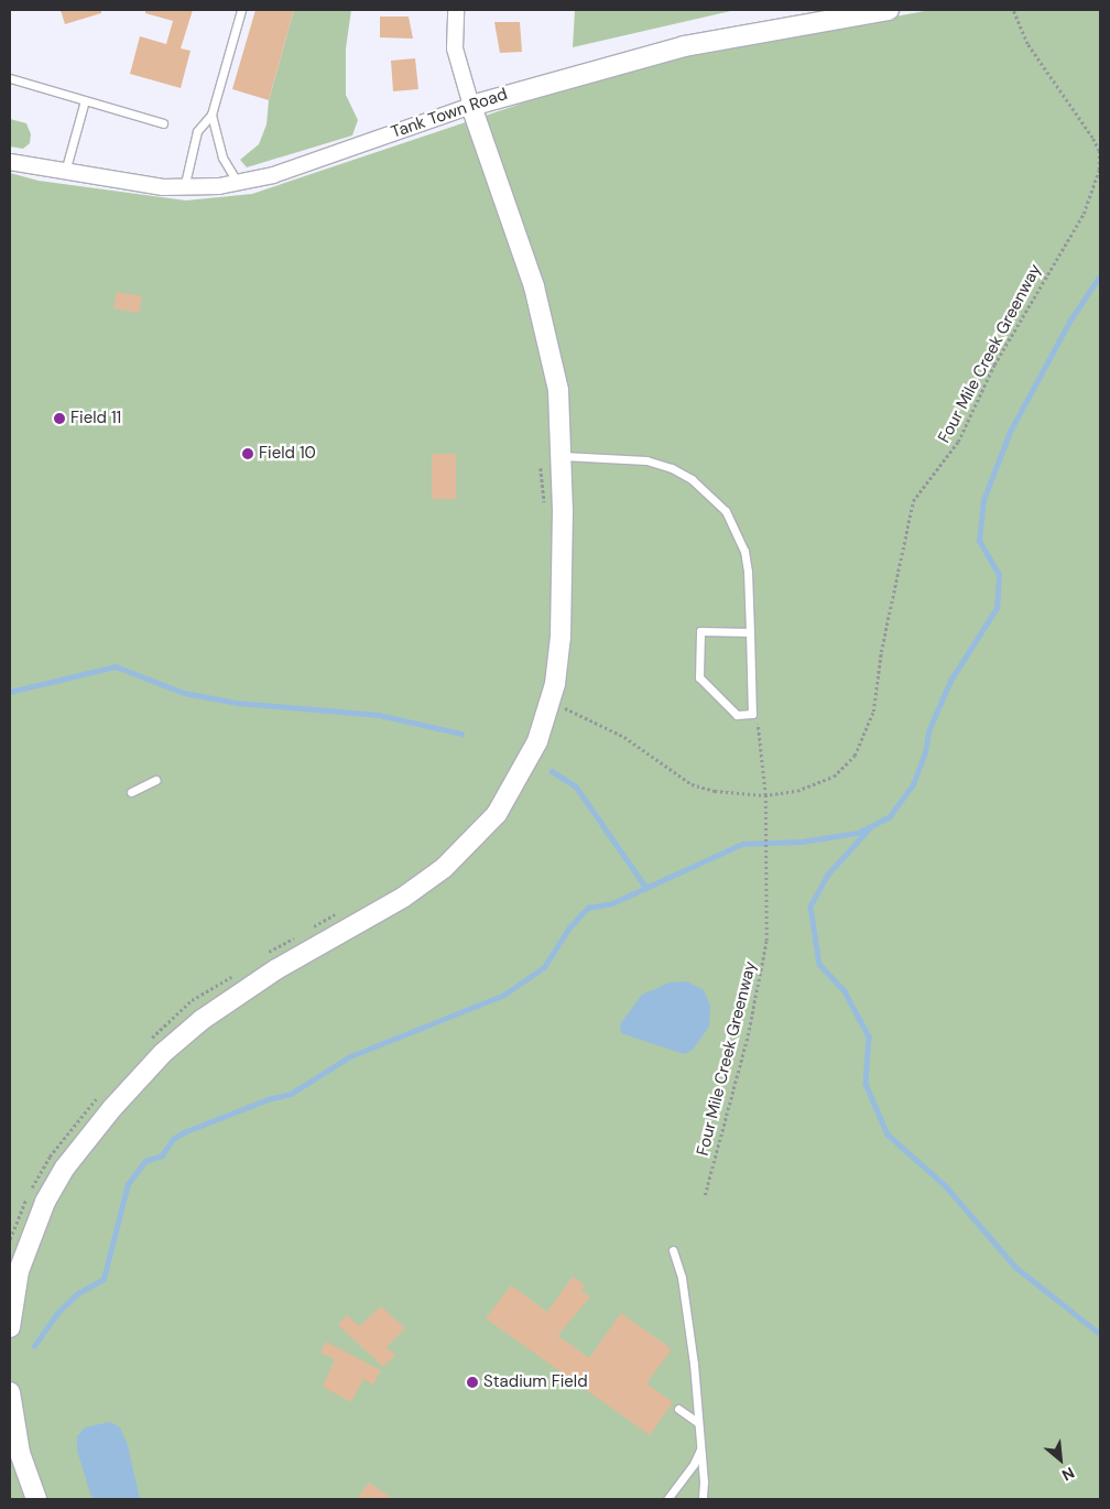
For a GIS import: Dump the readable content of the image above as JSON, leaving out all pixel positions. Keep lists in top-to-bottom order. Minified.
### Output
{"streets":{"street":["Tank Town Road"],"path":["Four Mile Creek Greenway"]},"places":["Field 11","Field 10","Stadium Field"],"north":"bottom right"}
